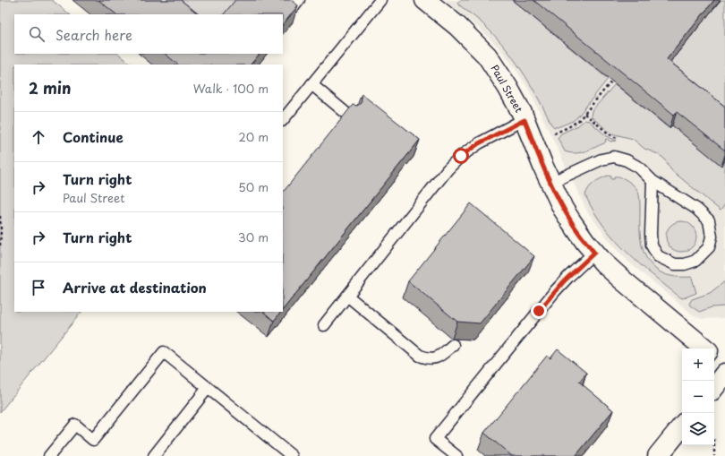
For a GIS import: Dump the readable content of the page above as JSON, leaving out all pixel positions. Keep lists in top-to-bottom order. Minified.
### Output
{"streets":{"street":["Paul Street"]},"page":{"search":"Search here","heading":["2 min","Walk · 100 m"],"list":[["Continue","20 m"],["Turn right","Paul Street","50 m"],["Turn right","30 m"],"Arrive at destination"],"map_buttons":["+","−"]}}
